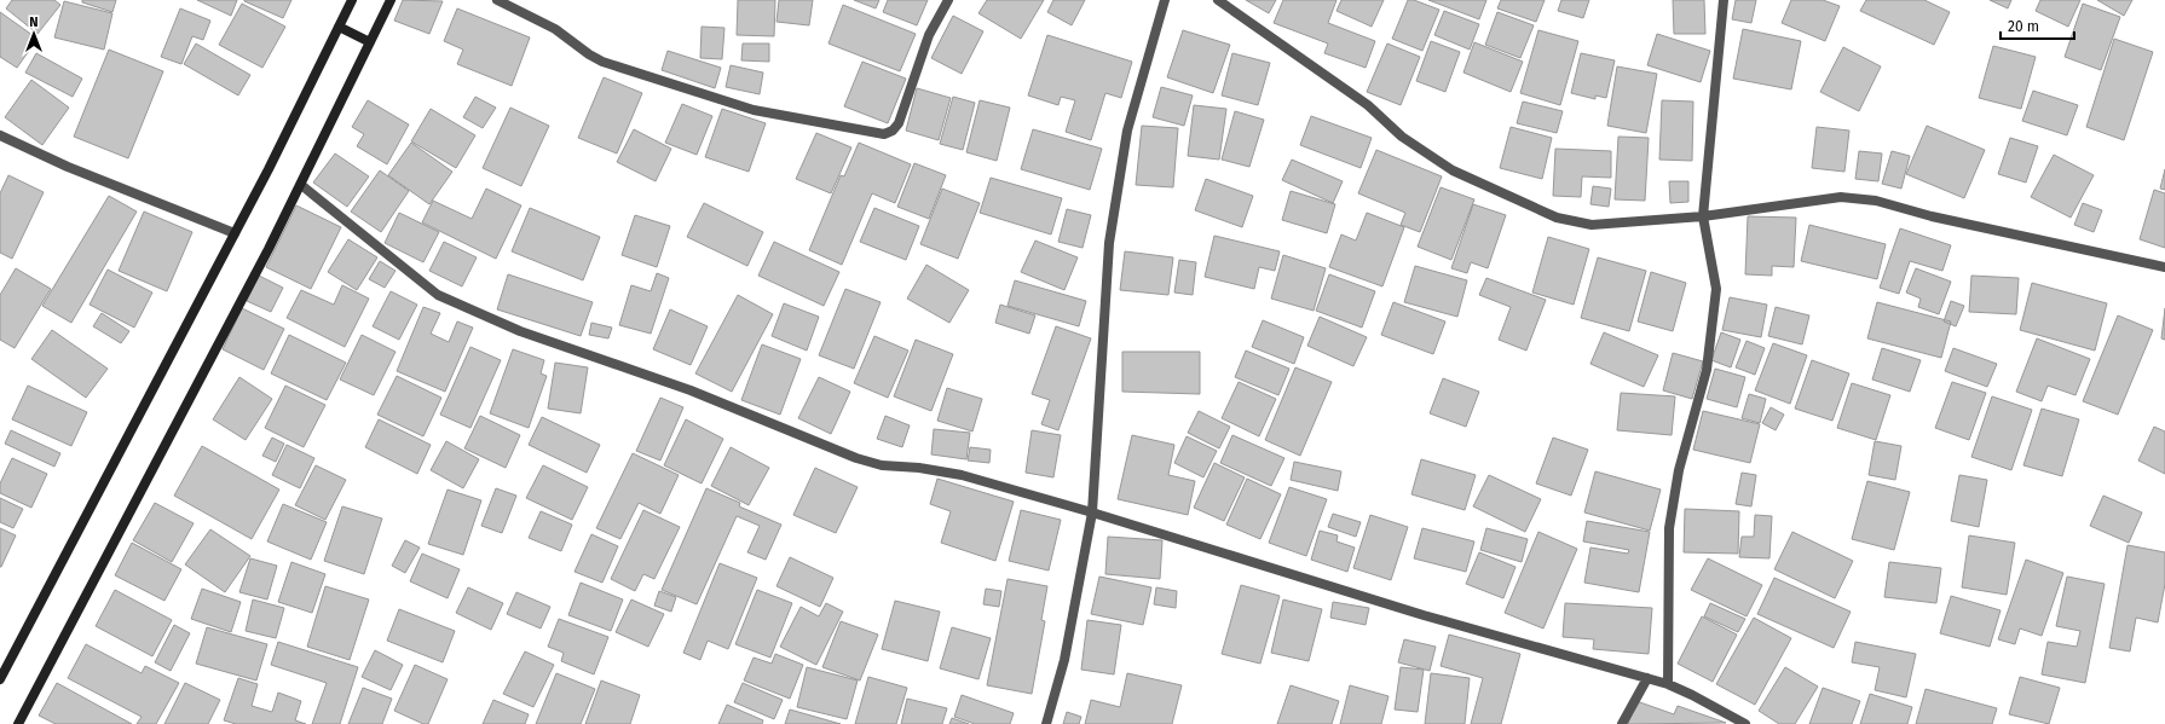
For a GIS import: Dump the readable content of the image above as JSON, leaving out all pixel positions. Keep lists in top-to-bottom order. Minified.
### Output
{"scale_bar":"20 m","north":"top"}
